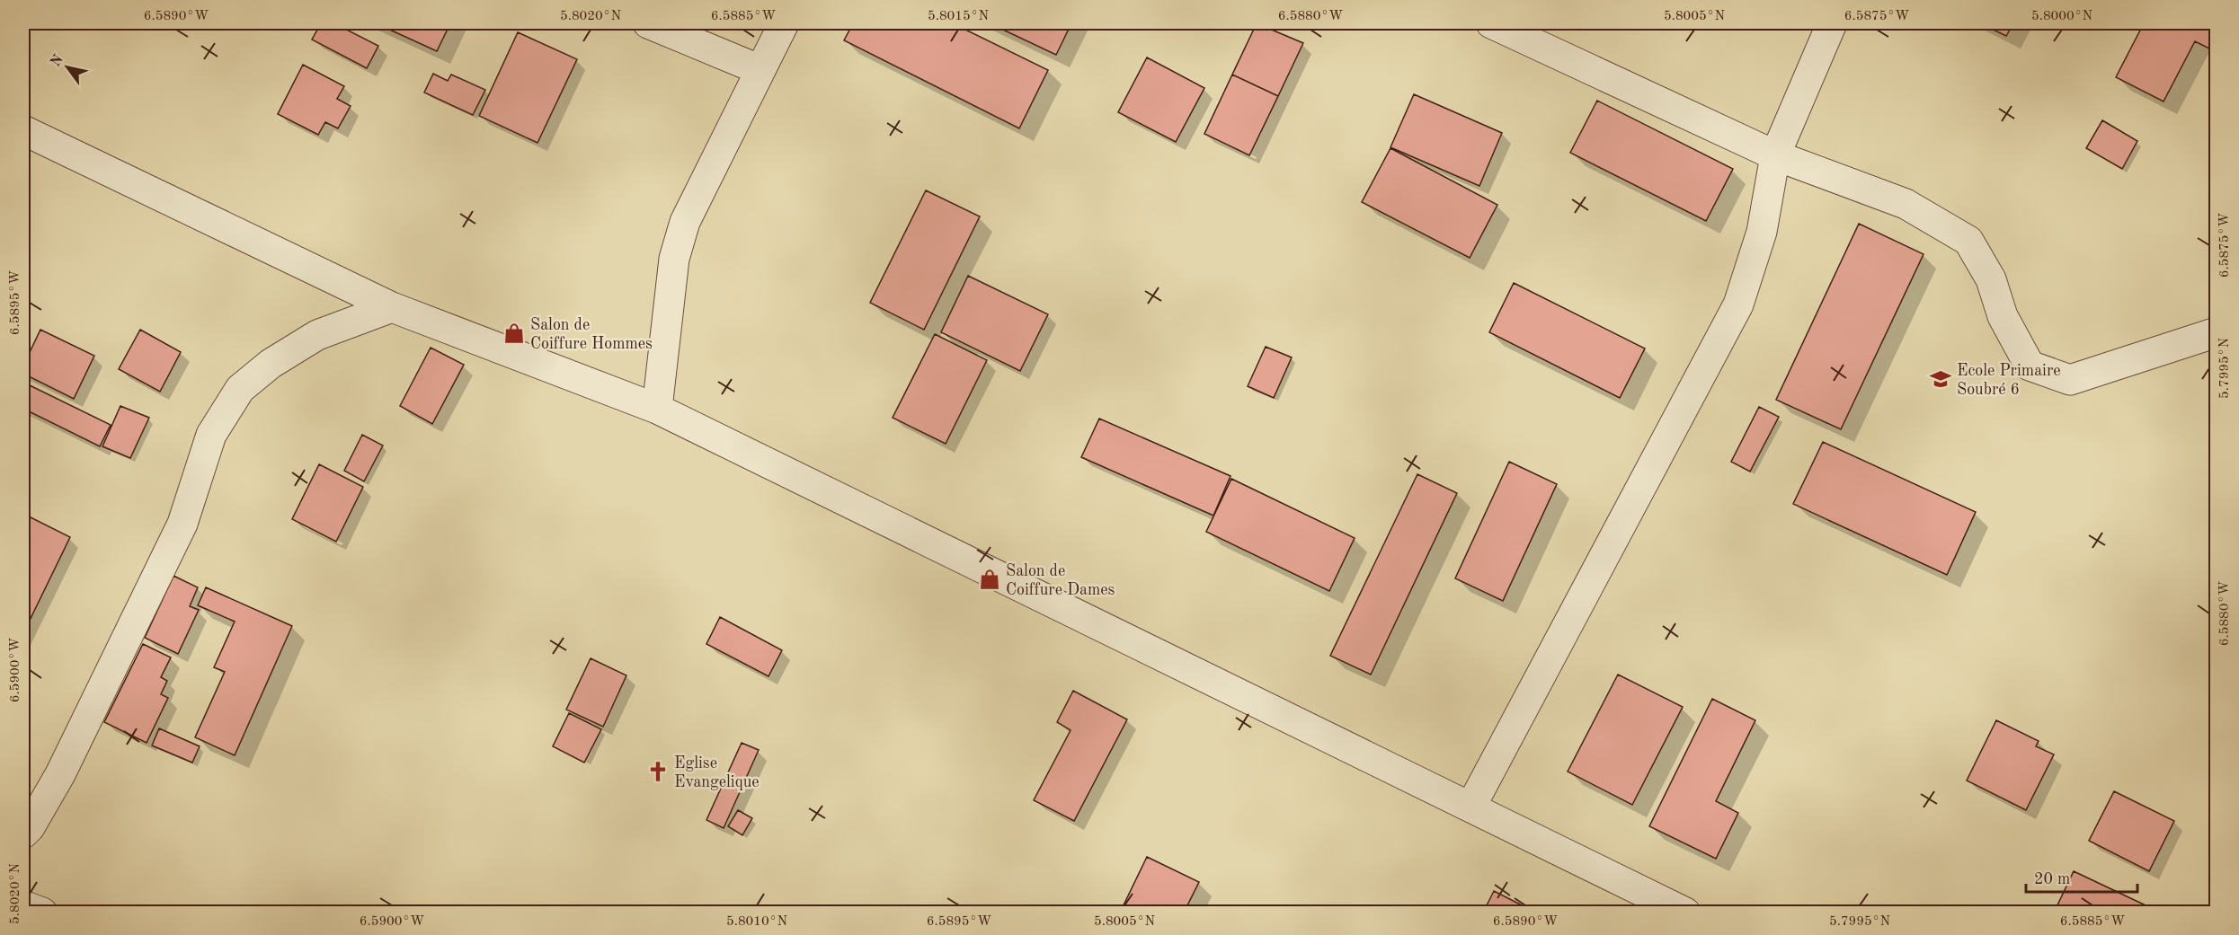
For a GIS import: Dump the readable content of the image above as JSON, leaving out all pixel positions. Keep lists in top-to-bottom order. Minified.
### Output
{"places":{"shop":["Salon de Coiffure Hommes","Salon de Coiffure Dames"],"school or university":["Ecole Primaire Soubré 6"],"church":["Eglise Evangelique"]},"scale_bar":"20 m","north":"top left","coordinates":["6.5890°W","5.8020°N","6.5885°W","5.8015°N","6.5880°W","5.8005°N","6.5875°W","5.8000°N","6.5895°W","5.7995°N","6.5900°W","5.8010°N"]}
